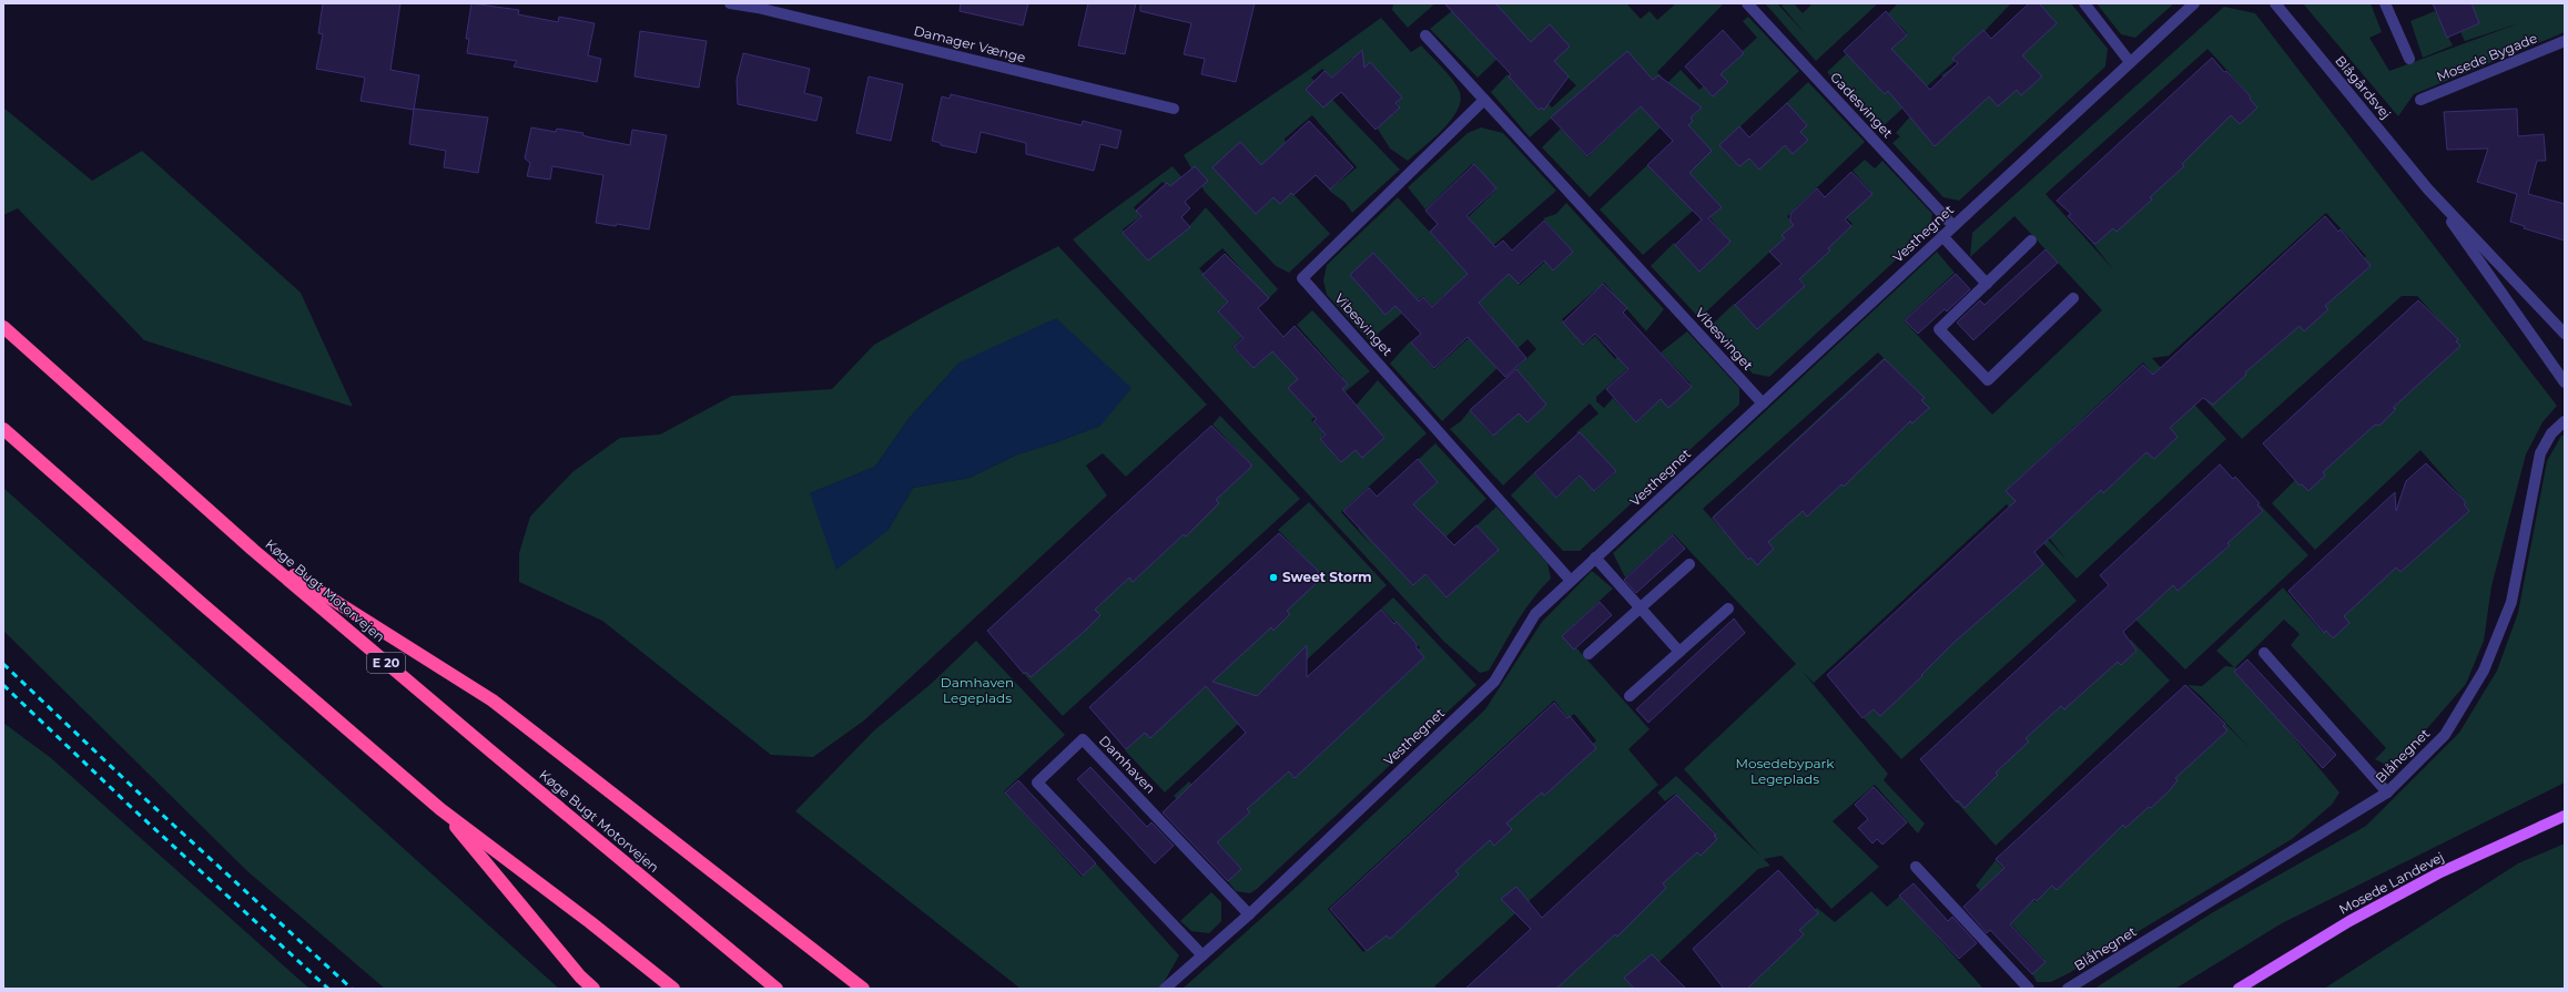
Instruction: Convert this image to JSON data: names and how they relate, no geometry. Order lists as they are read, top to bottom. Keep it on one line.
{"streets":{"highway":["Køge Bugt Motorvejen","E 20"],"main road":["Mosede Landevej"],"street":["Damager Vænge","Mosede Bygade","Blågårdsvej","Gadesvinget","Vesthegnet","Vibesvinget","Blåhegnet","Damhaven"]},"crossings":[["Gadesvinget","Vesthegnet"],["Vesthegnet","Vibesvinget"],["Vesthegnet","Damhaven"]],"parks":["Damhaven Legeplads","Mosedebypark Legeplads"],"places":["Sweet Storm"]}
